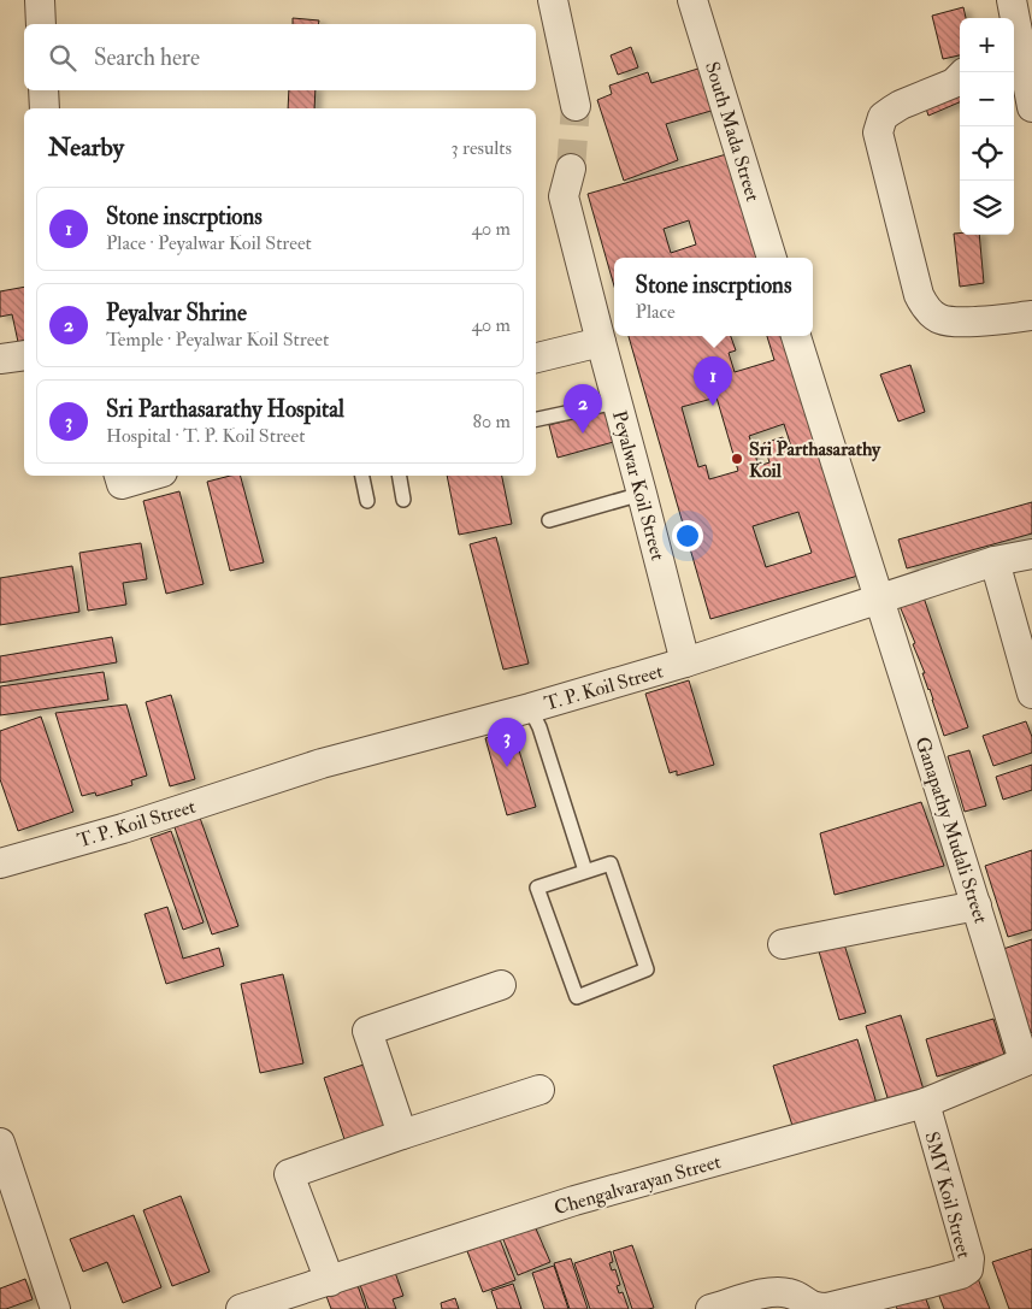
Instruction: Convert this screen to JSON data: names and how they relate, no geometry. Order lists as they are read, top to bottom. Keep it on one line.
{"streets":{"street":["South Mada Street","Peyalwar Koil Street","T. P. Koil Street","Ganapathy Mudali Street","Chengalvarayan Street","SMV Koil Street"]},"crossings":[["Peyalwar Koil Street","T. P. Koil Street"],["T. P. Koil Street","Ganapathy Mudali Street"],["Ganapathy Mudali Street","Chengalvarayan Street"],["Chengalvarayan Street","SMV Koil Street"]],"places":["Sri Parthasarathy Koil"],"page":{"map_buttons":["+","−"],"search":"Search here","heading":["Nearby","3 results"],"list":[{"mark":"1","name":"Stone inscrptions","note":"Place · Peyalwar Koil Street","value":"40 m"},{"mark":"2","name":"Peyalvar Shrine","note":"Temple · Peyalwar Koil Street","value":"40 m"},{"mark":"3","name":"Sri Parthasarathy Hospital","note":"Hospital · T. P. Koil Street","value":"80 m"}],"popup":["Stone inscrptions","Place"],"pins":["1","2","3"]}}
